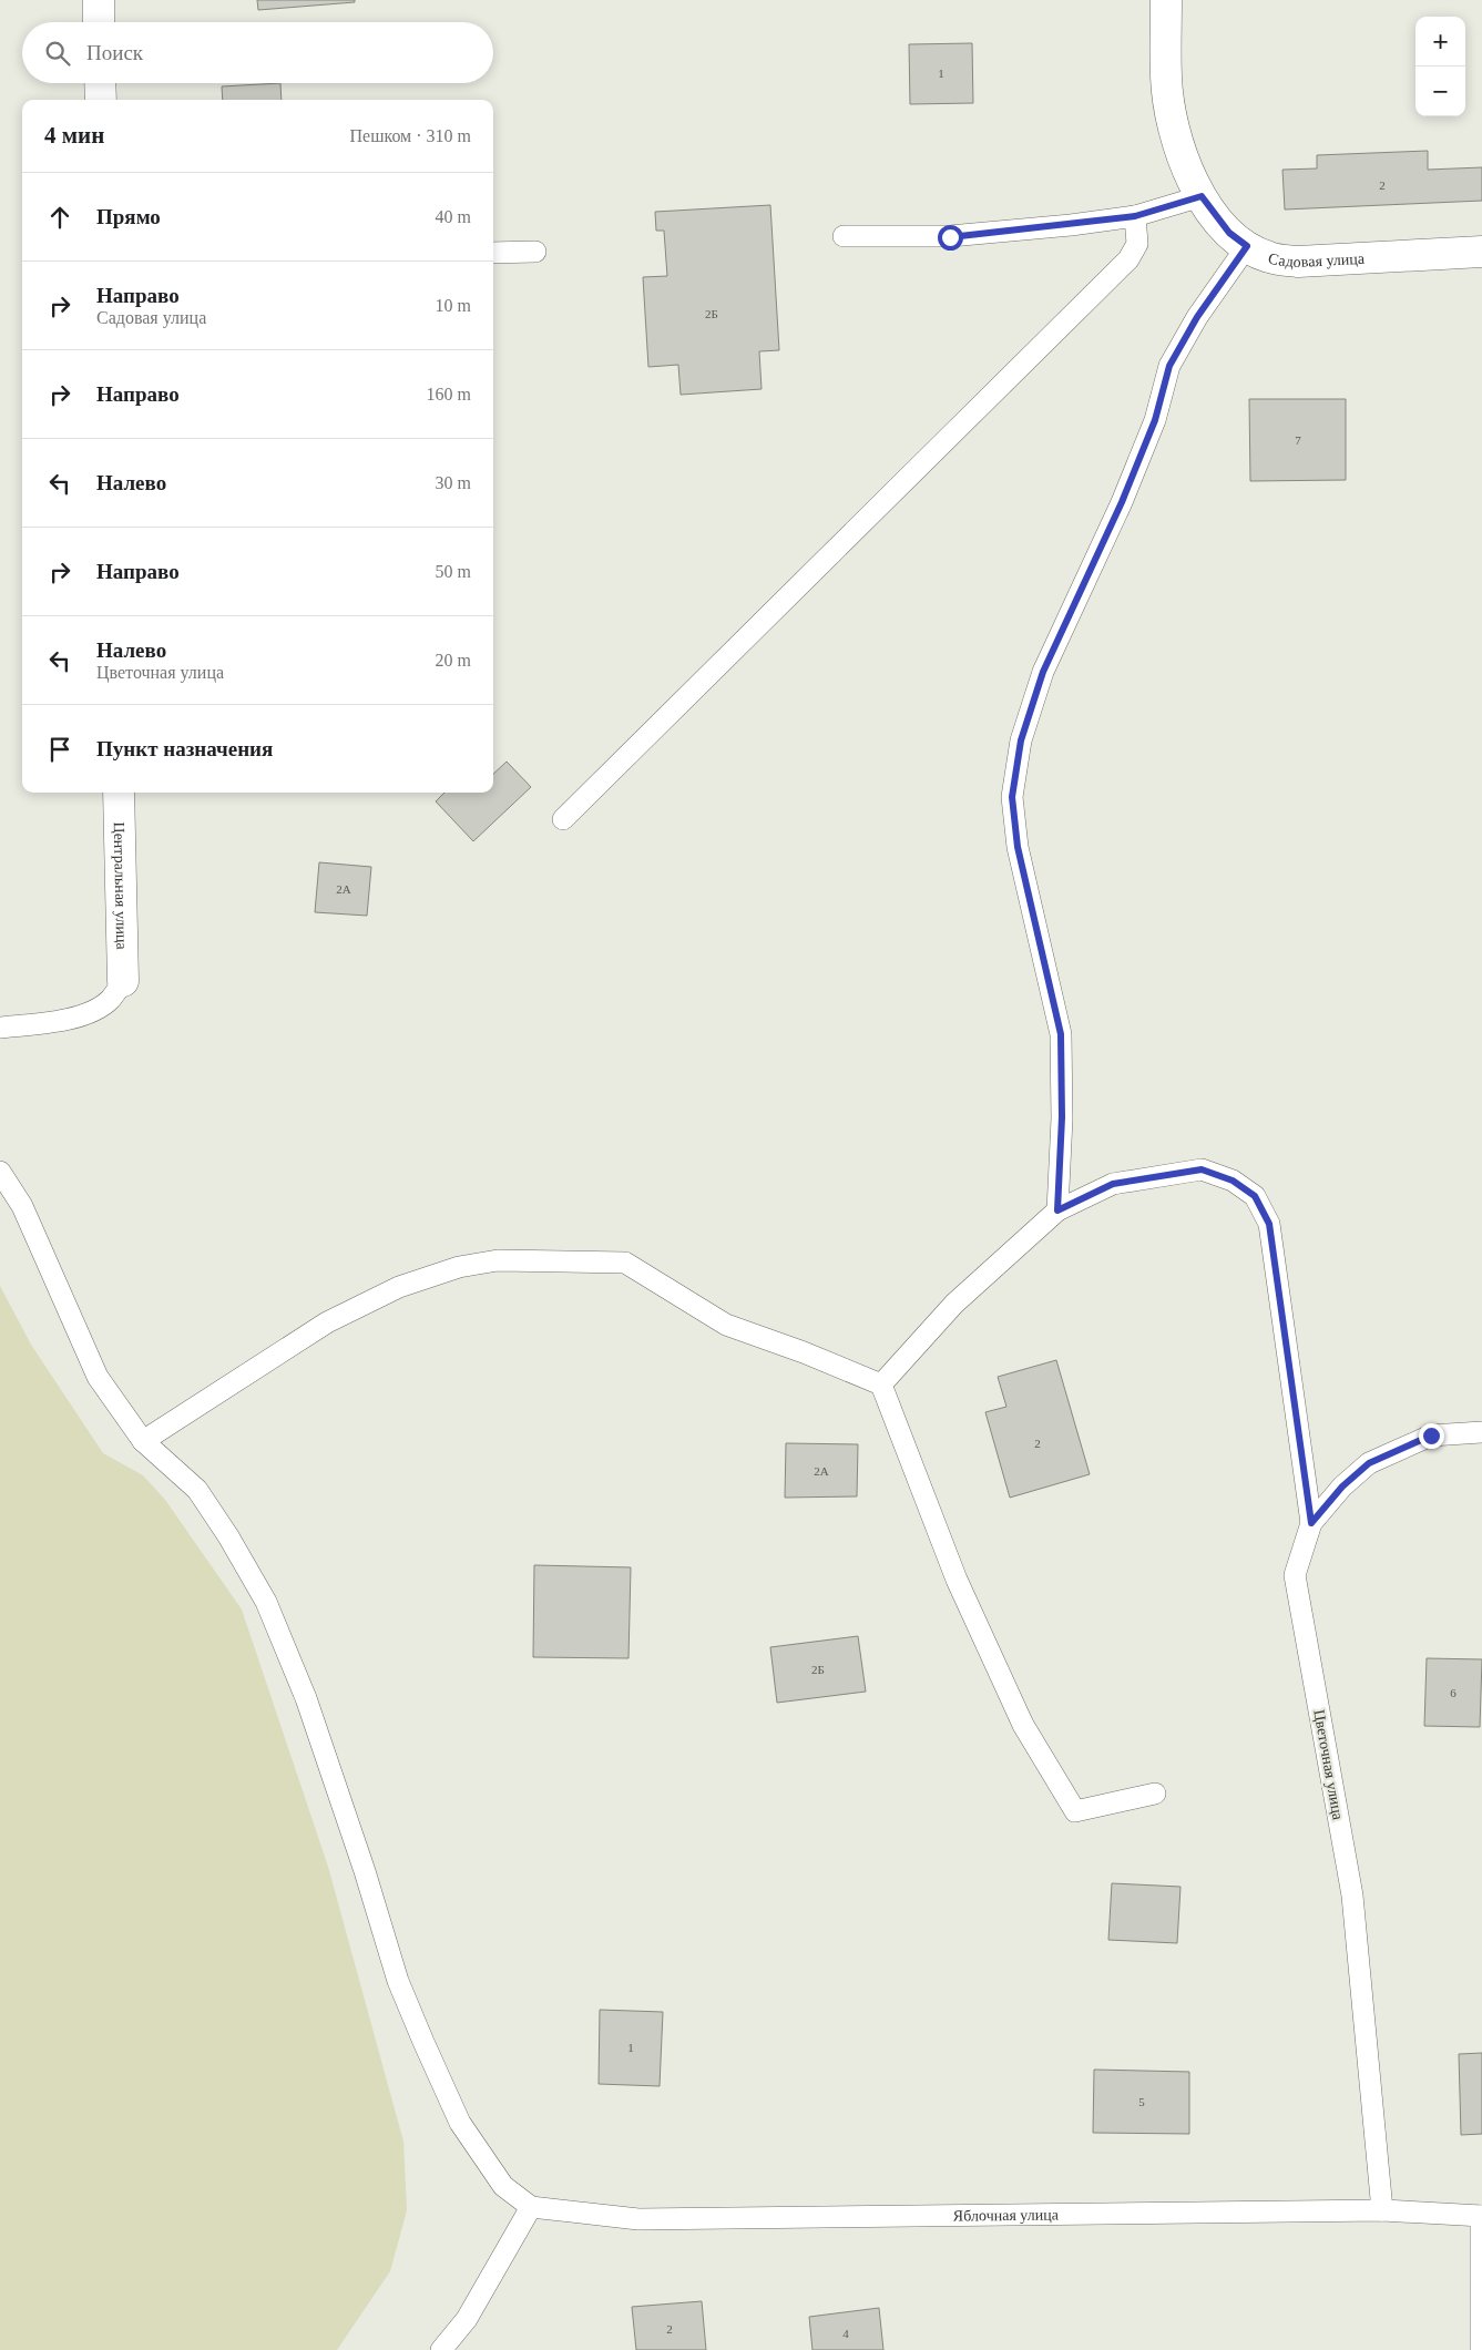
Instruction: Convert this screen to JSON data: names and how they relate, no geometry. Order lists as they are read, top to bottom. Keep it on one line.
{"streets":{"street":["Садовая улица","Центральная улица"],"lane":["Цветочная улица","Яблочная улица"]},"crossings":[["Цветочная улица","Яблочная улица"]],"house_numbers":["1","2","2Б","7","2А","2","2А","2Б","6","1","5","2","4"],"page":{"map_buttons":["+","−"],"search":"Поиск","heading":["4 мин","Пешком · 310 m"],"list":[["Прямо","40 m"],["Направо","Садовая улица","10 m"],["Направо","160 m"],["Налево","30 m"],["Направо","50 m"],["Налево","Цветочная улица","20 m"],"Пункт назначения"]}}
